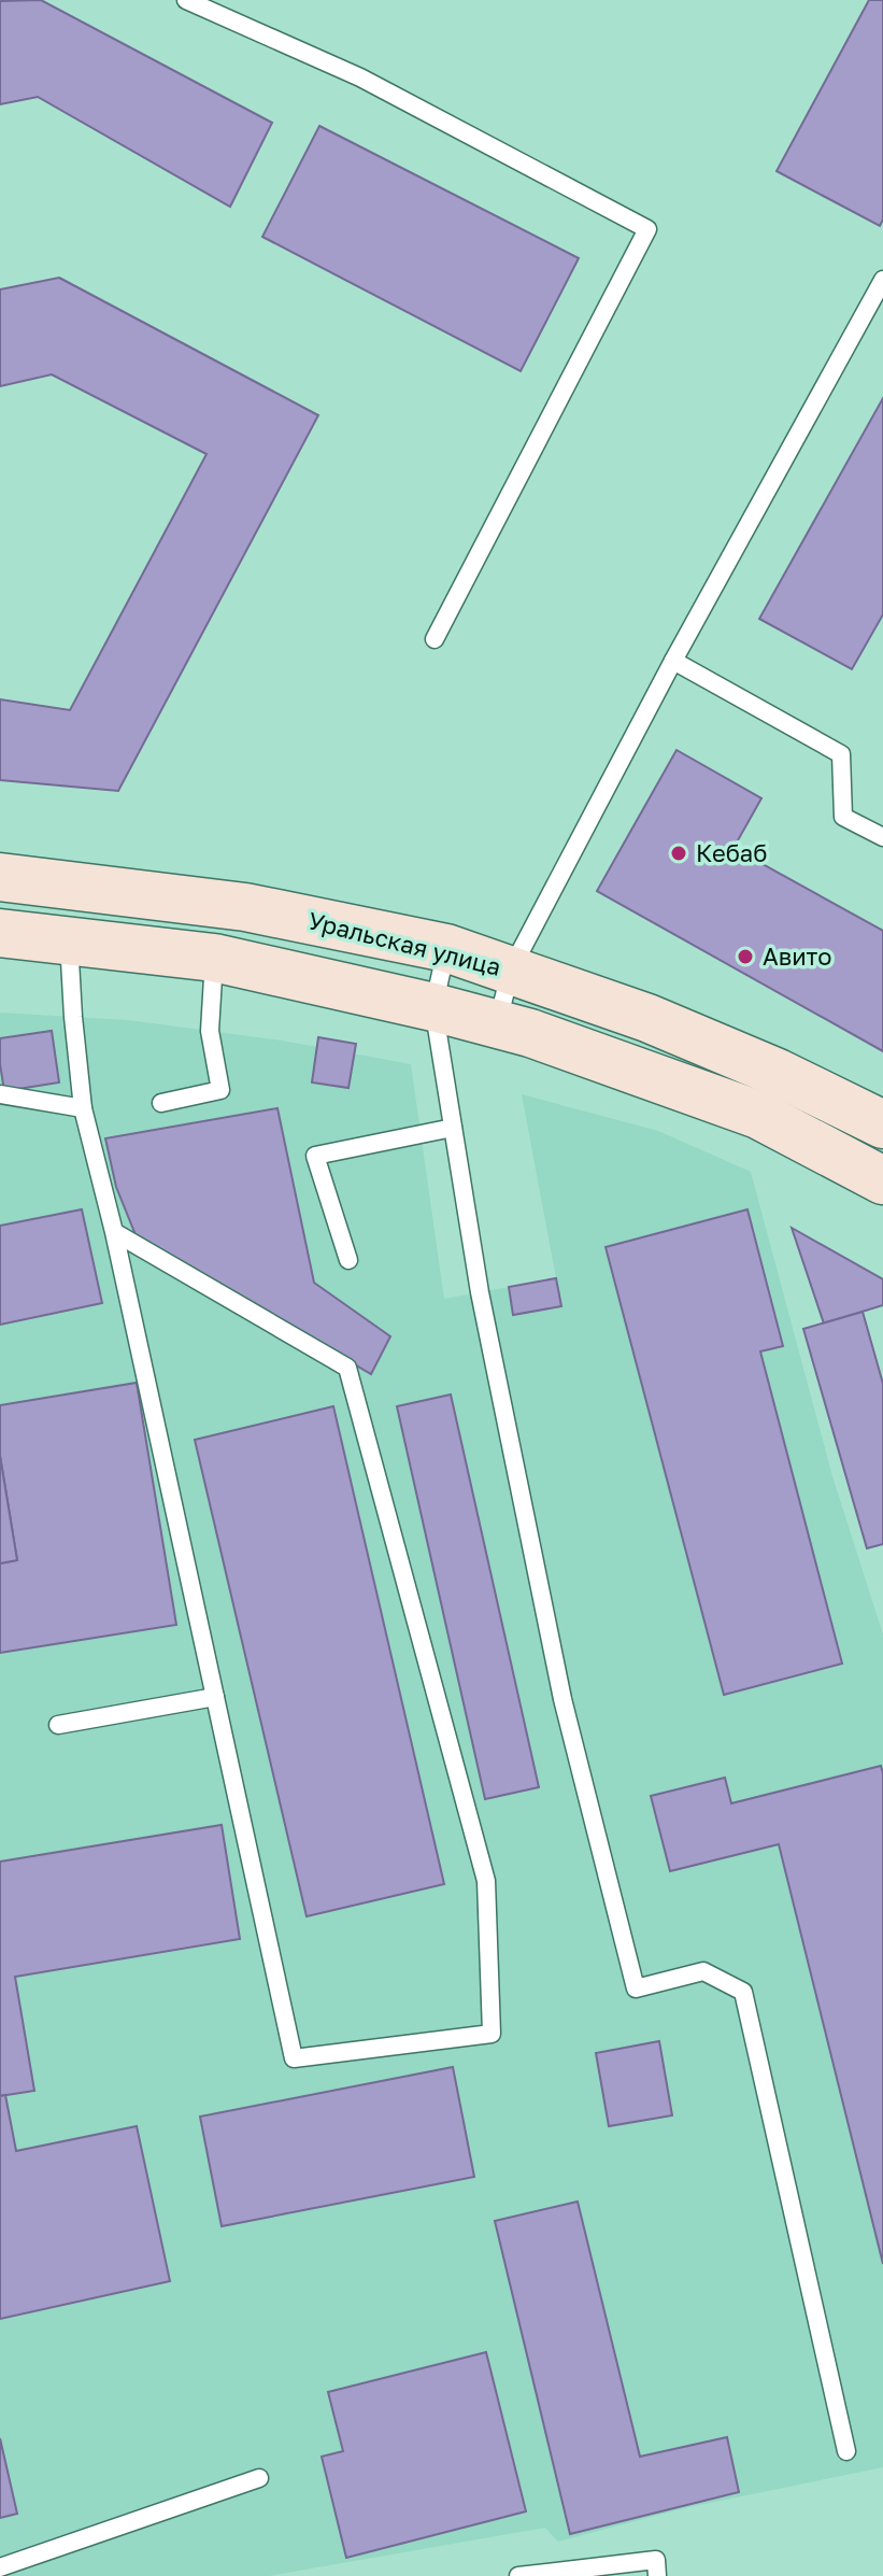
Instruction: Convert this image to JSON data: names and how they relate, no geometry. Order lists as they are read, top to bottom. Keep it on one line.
{"streets":{"main road":["Уральская улица"]},"places":["Кебаб","Авито"]}
